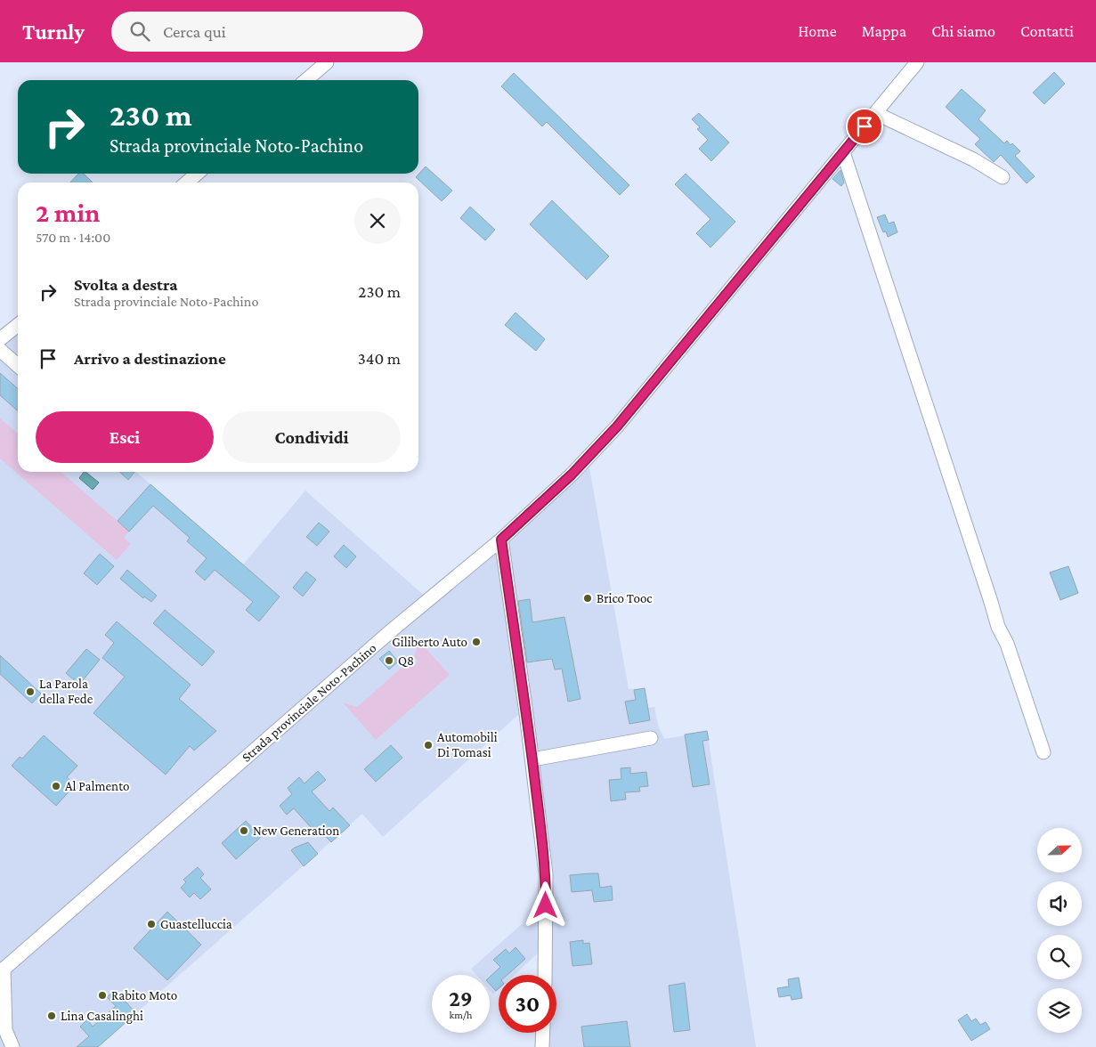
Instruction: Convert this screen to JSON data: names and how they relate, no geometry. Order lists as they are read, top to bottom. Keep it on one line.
{"streets":{"street":["Strada provinciale Noto-Pachino"]},"places":["Brico Tooc","Giliberto Auto","Q8","La Parola della Fede","Automobili Di Tomasi","Al Palmento","New Generation","Guastelluccia","Rabito Moto","Lina Casalinghi"],"north":"right","page":{"header":"Turnly","search":"Cerca qui","nav":["Home","Mappa","Chi siamo","Contatti"],"turn":["230 m","Strada provinciale Noto-Pachino"],"heading":["2 min","570 m · 14:00"],"list":[{"name":"Svolta a destra","note":"Strada provinciale Noto-Pachino","value":"230 m"},{"name":"Arrivo a destinazione","value":"340 m"}],"buttons":["Esci","Condividi"],"speed":"29 km/h","limit":"30"}}
